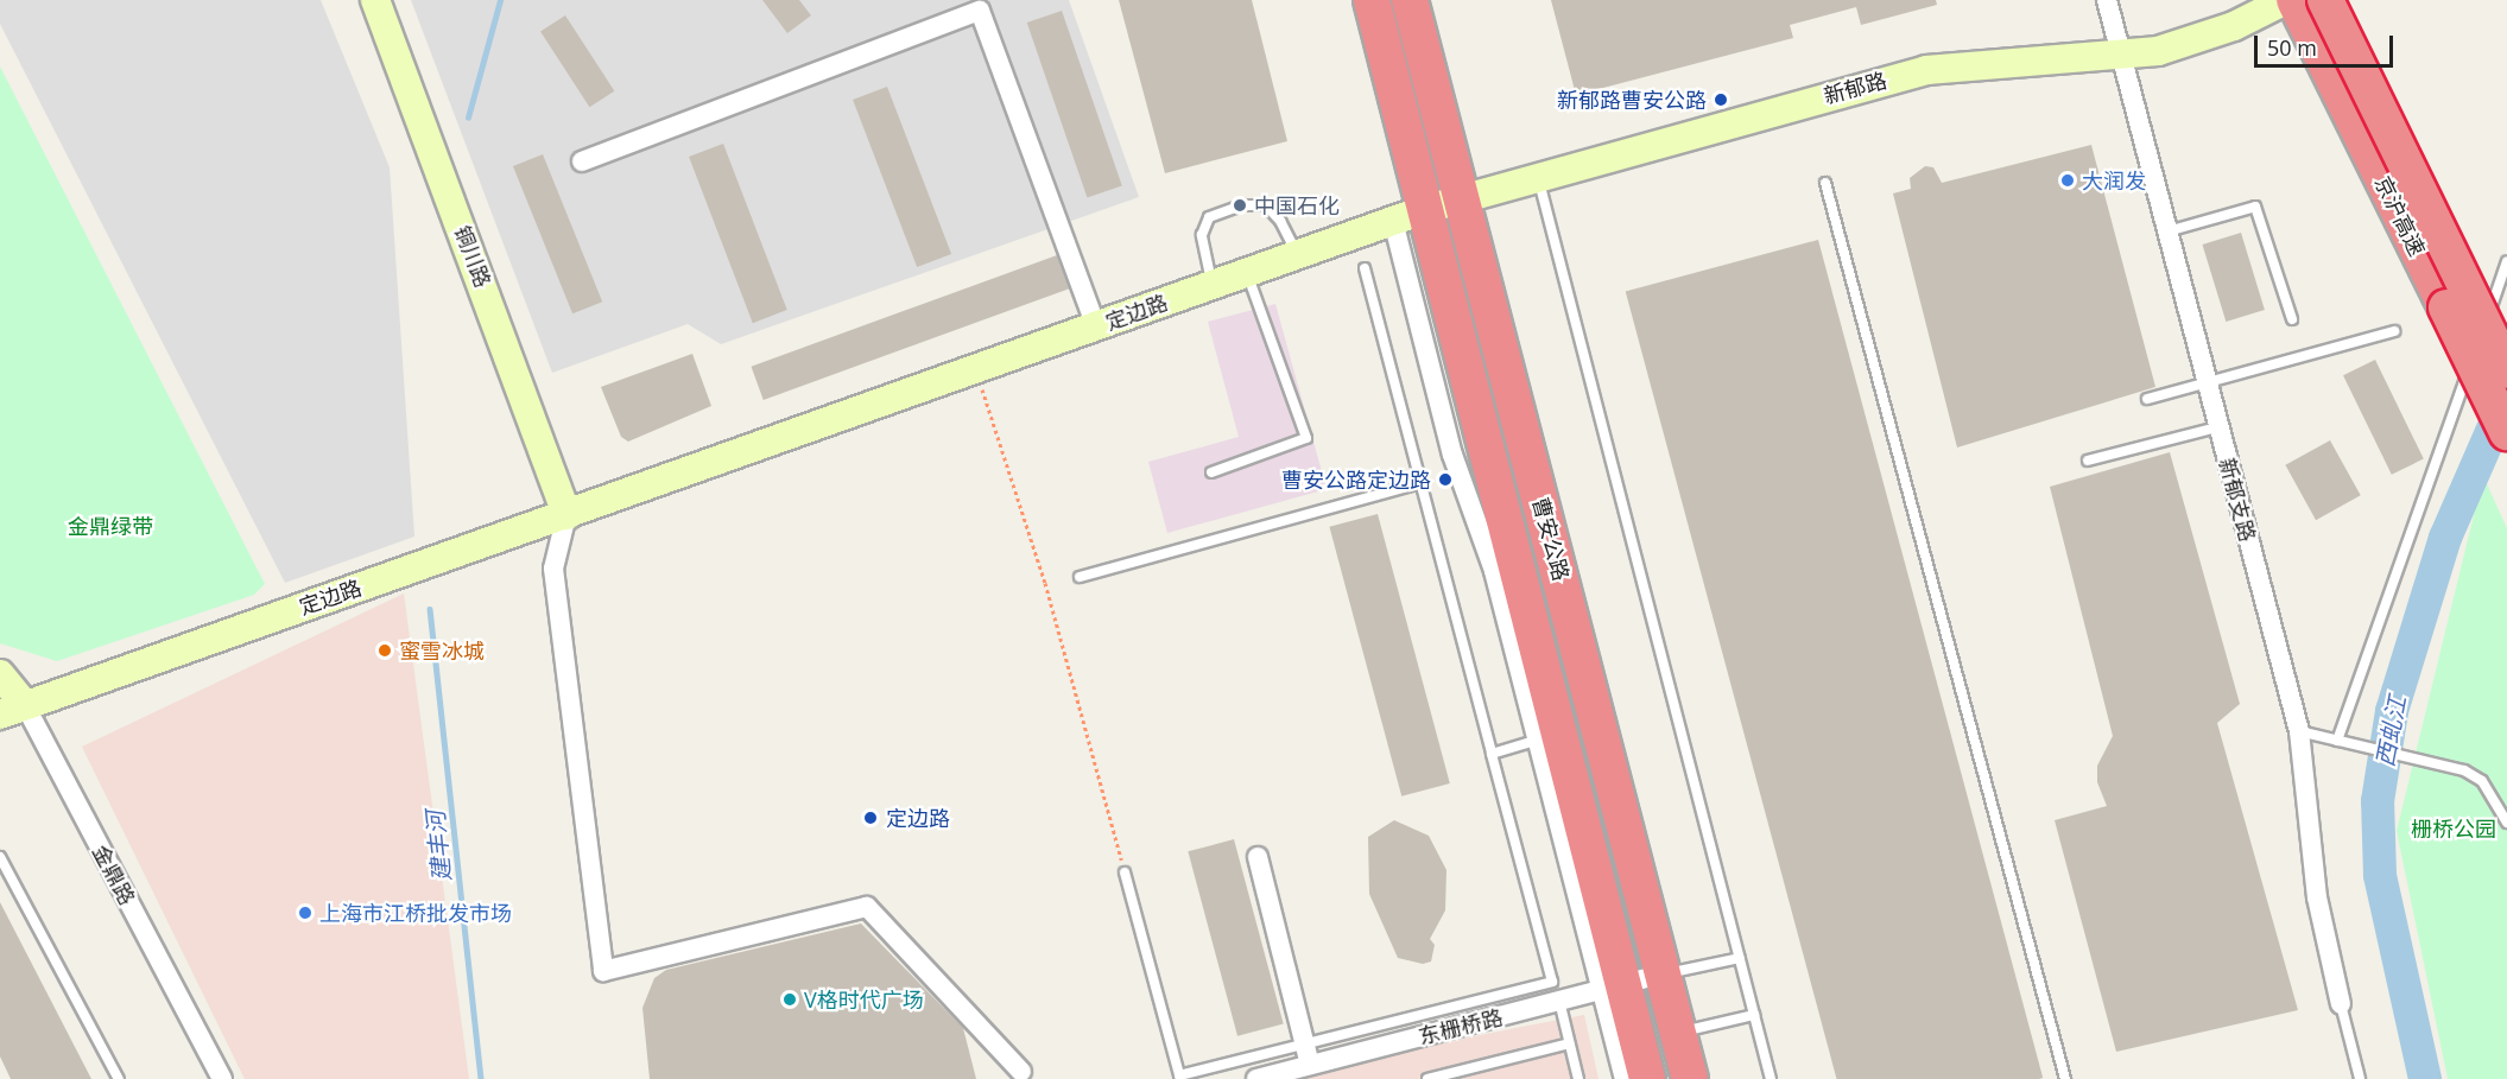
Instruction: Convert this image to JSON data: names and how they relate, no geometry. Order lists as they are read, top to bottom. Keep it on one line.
{"streets":{"highway":["京沪高速","曹安公路"],"street":["新郁路","铜川路","定边路","新郁支路","金鼎路","东栅桥路"]},"crossings":[["新郁路","定边路"],["新郁路","新郁支路"],["新郁路","曹安公路"],["铜川路","定边路"],["定边路","曹安公路"],["定边路","金鼎路"],["曹安公路","东栅桥路"]],"water":["西虬江","建丰河"],"parks":["金鼎绿带","栅桥公园"],"places":["新郁路曹安公路","大润发","中国石化","曹安公路定边路","蜜雪冰城","定边路","上海市江桥批发市场","V格时代广场"],"scale_bar":"50 m"}
